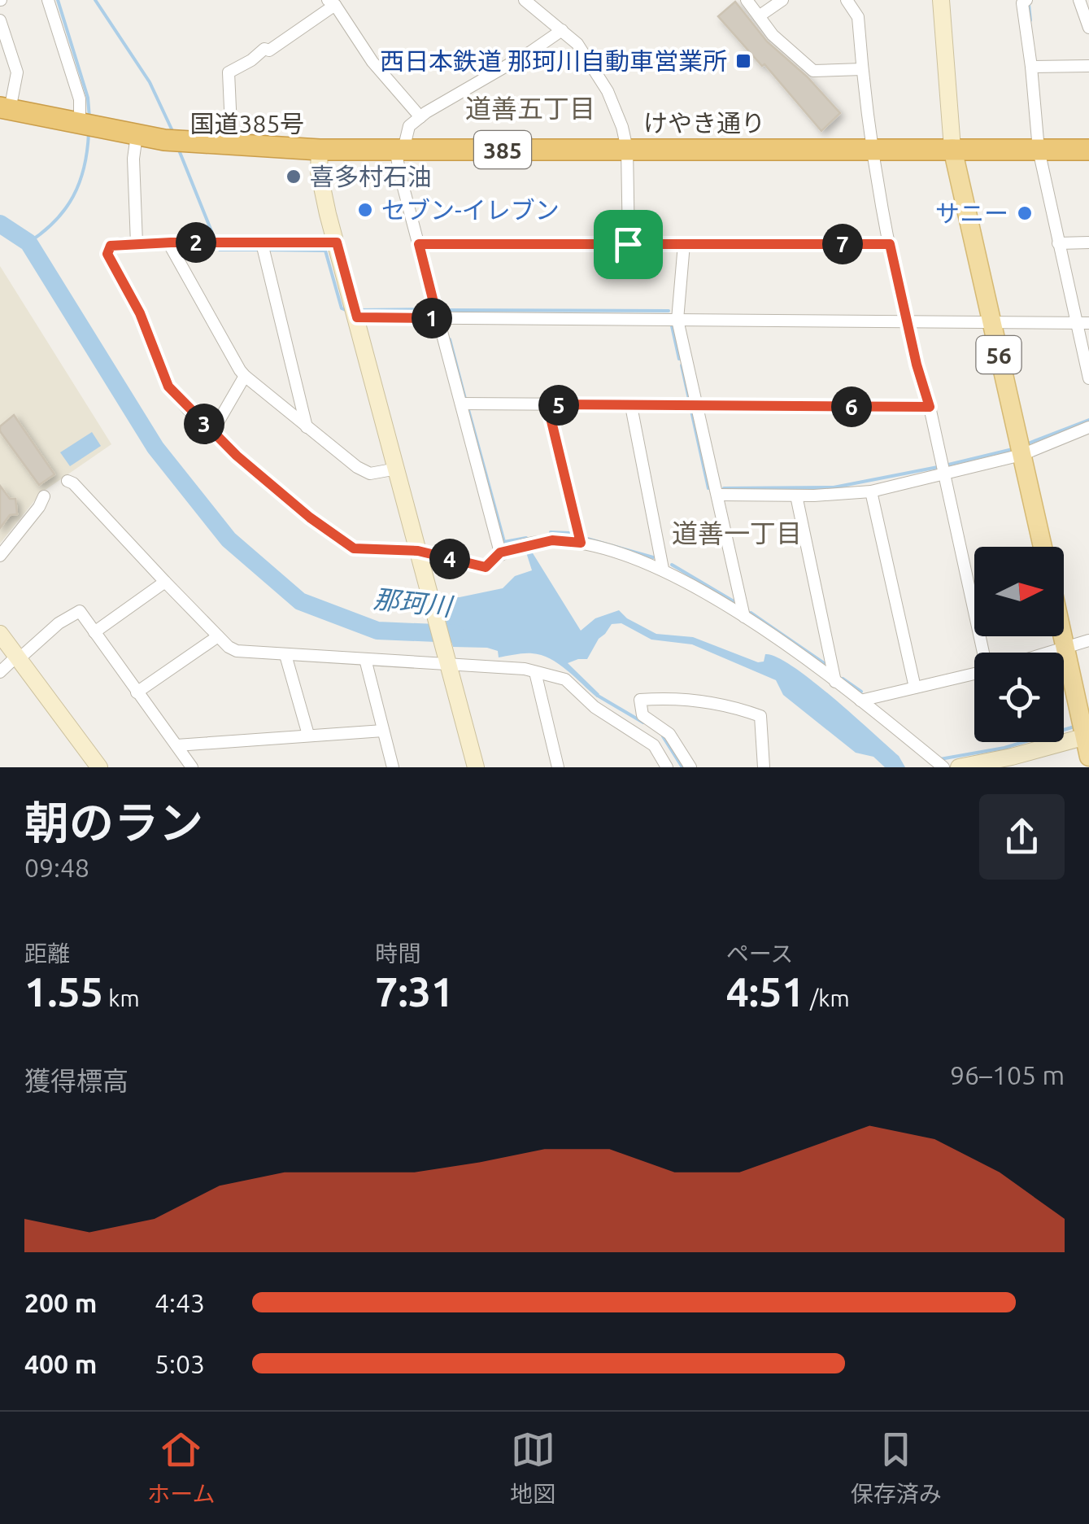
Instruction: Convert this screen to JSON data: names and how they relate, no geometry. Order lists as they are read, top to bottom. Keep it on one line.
{"streets":{"highway":["けやき通り","国道385号","385"],"main road":["56"]},"crossings":[["けやき通り","国道385号"],["けやき通り","56"]],"districts":["道善五丁目","道善一丁目"],"water":["那珂川"],"places":{"transit":["西日本鉄道 那珂川自動車営業所"],"other":["喜多村石油","セブン-イレブン","サニー"]},"north":"right","page":{"pins":["2","7","1","5","6","3","4"],"heading":["朝のラン","09:48"],"stats":[["距離","1.55 km"],["時間","7:31"],["ペース","4:51 /km"]],"chart":["獲得標高","96–105 m"],"list":[{"name":"200 m","note":"4:43"},{"name":"400 m","note":"5:03"}],"tabs":["ホーム","地図","保存済み"]}}
